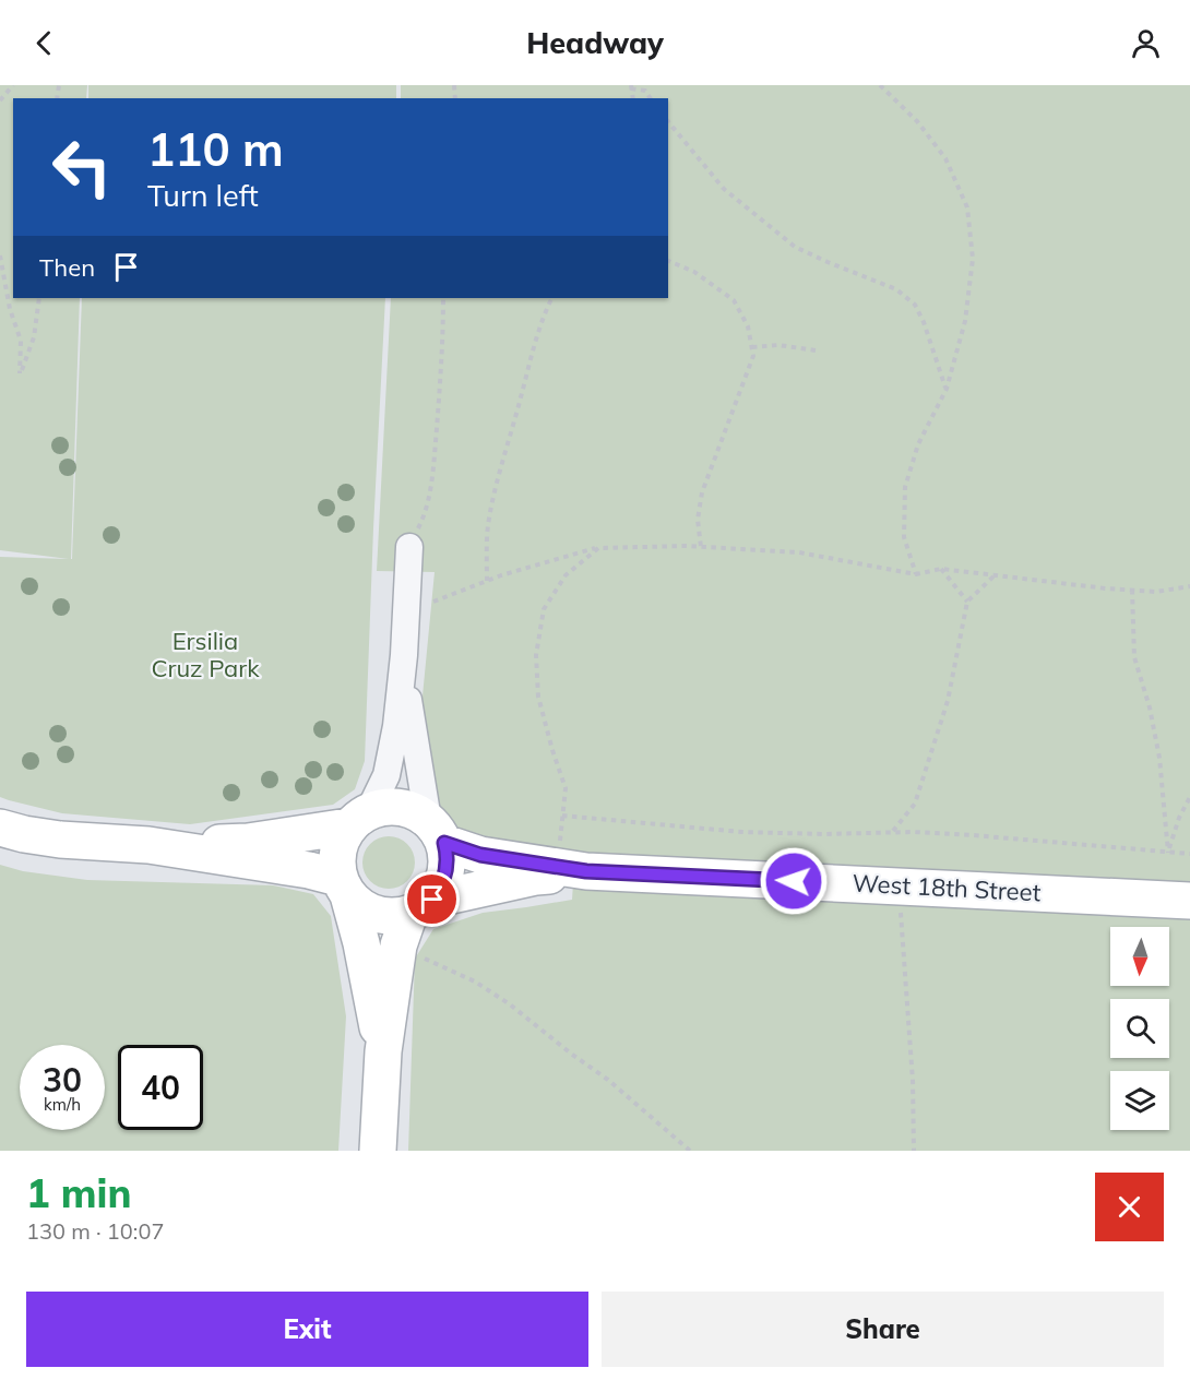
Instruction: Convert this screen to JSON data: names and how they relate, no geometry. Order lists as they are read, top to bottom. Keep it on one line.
{"streets":{"street":["West 18th Street"]},"parks":["Ersilia Cruz Park"],"north":"bottom","page":{"header":"Headway","turn":["110 m","Turn left"],"then":"Then","speed":"30 km/h","limit":"40","heading":["1 min","130 m · 10:07"],"buttons":["Exit","Share"]}}
